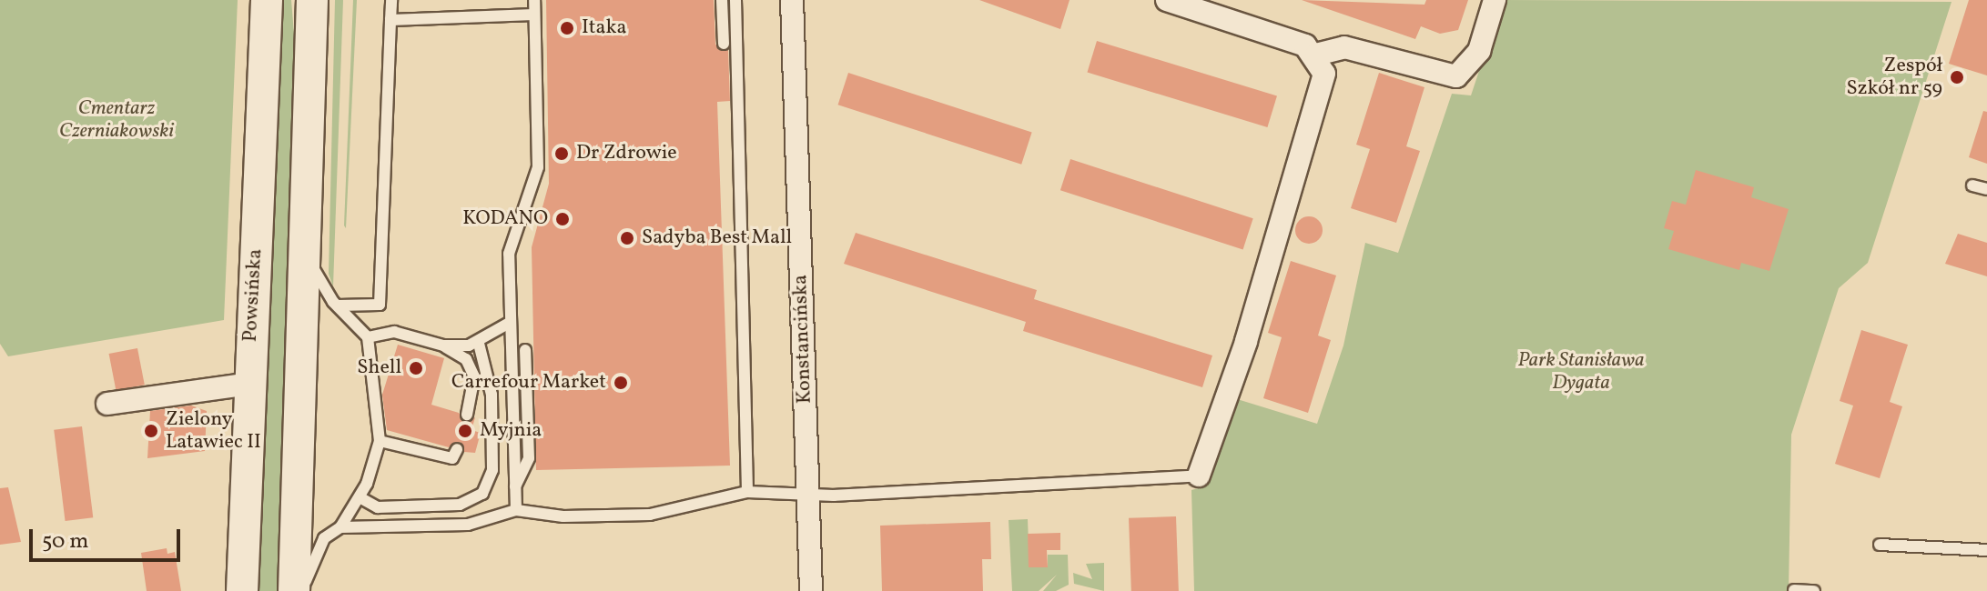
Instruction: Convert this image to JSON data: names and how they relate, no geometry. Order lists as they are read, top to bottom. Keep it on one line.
{"streets":{"main road":["Powsińska"],"street":["Konstancińska"]},"parks":["Cmentarz Czerniakowski","Park Stanisława Dygata"],"places":["Itaka","Zespół Szkół nr 59","Dr Zdrowie","KODANO","Sadyba Best Mall","Shell","Carrefour Market","Zielony Latawiec II","Myjnia"],"scale_bar":"50 m"}
